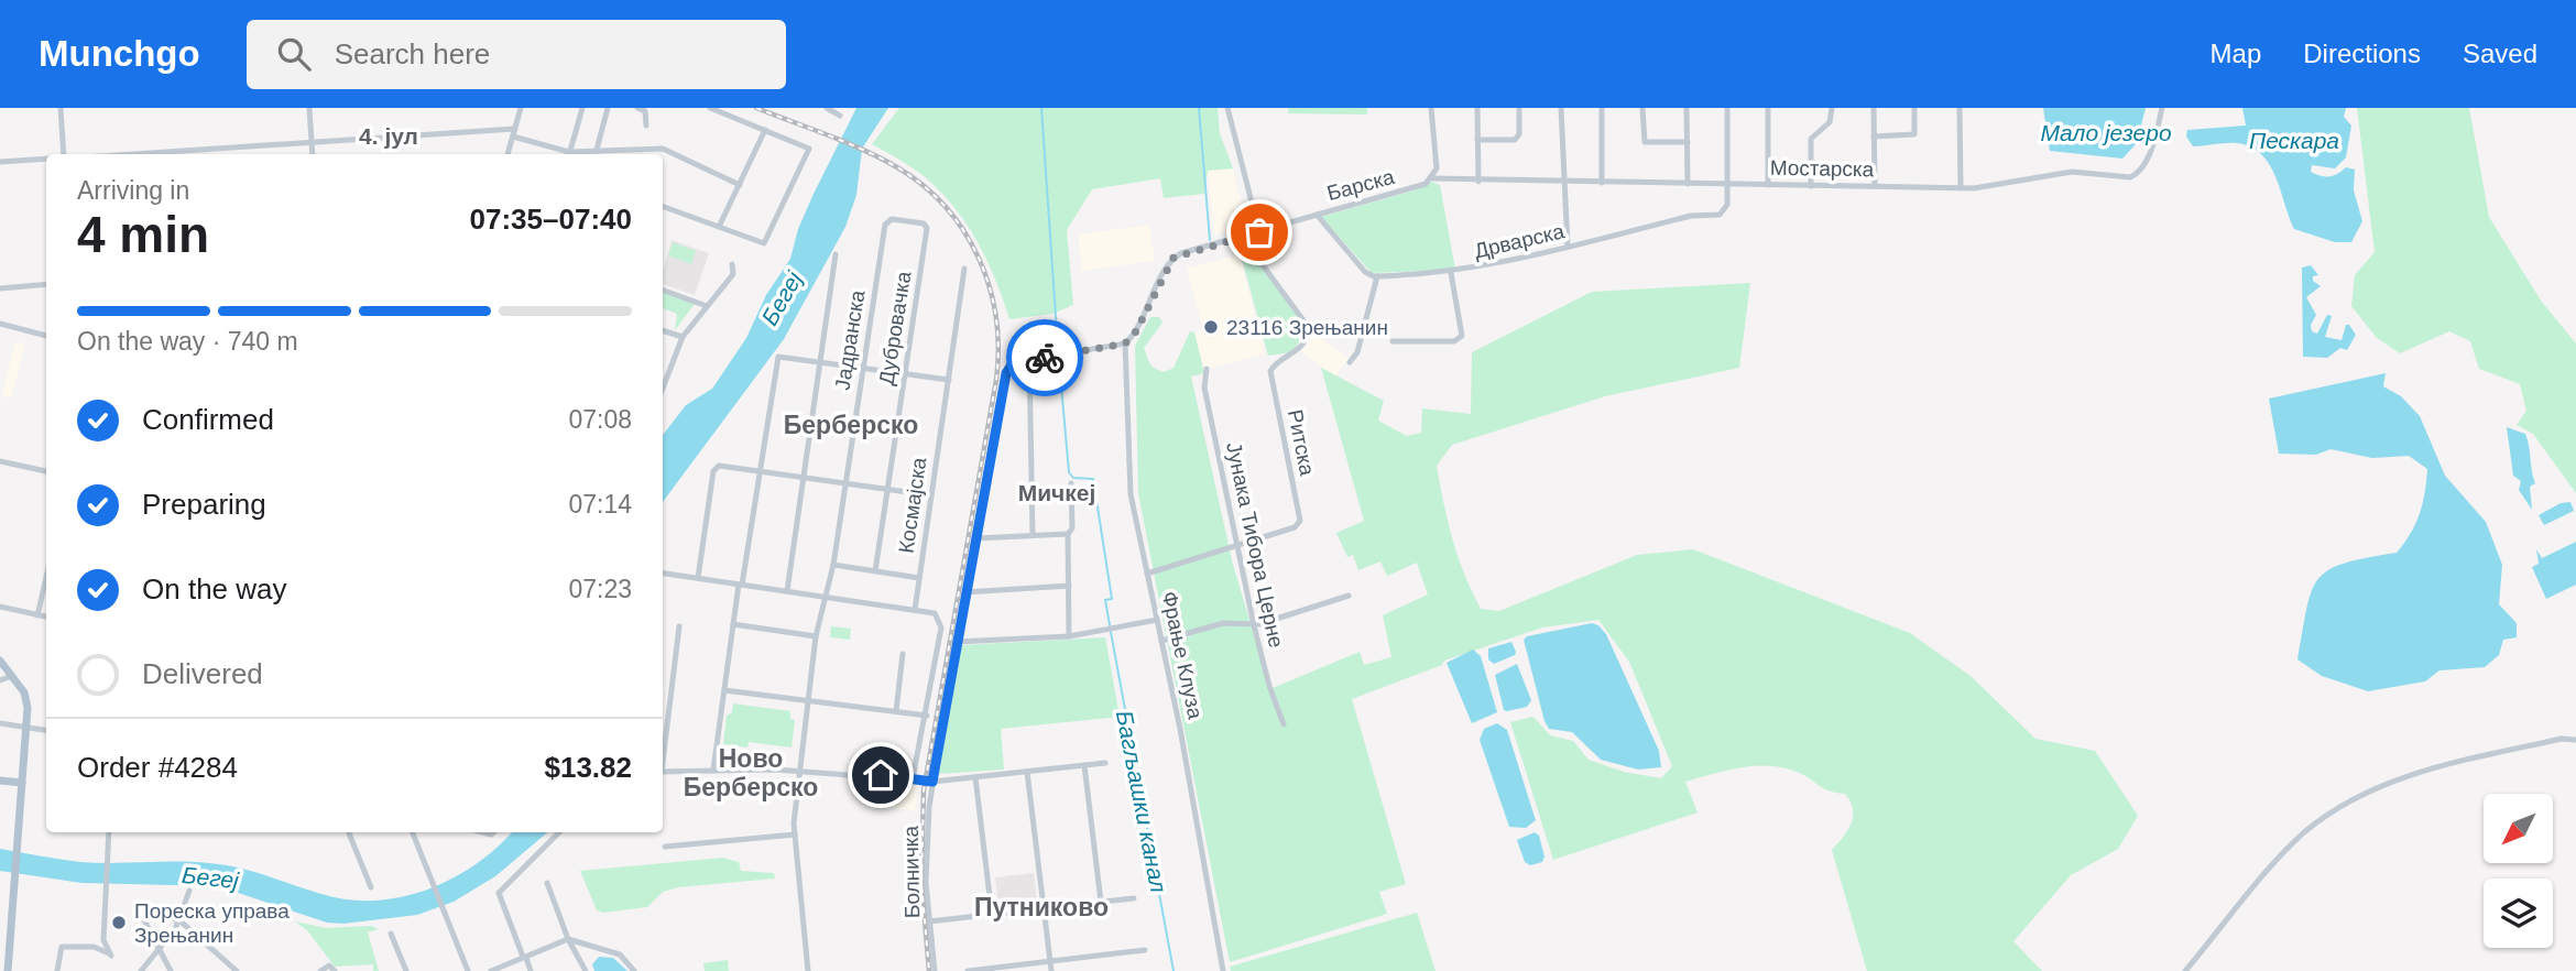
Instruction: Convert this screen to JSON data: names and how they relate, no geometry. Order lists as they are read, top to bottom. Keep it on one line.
{"streets":{"street":["Мостарска","Барска","Дрварска","Дубровачка","Јадранска","Ритска","Космајска","Јунака Тибора Церне","Фрање Клуза","Болничка"]},"crossings":[["Мостарска","Барска"],["Мостарска","Дрварска"],["Барска","Фрање Клуза"],["Дубровачка","Јадранска"],["Ритска","Јунака Тибора Церне"],["Ритска","Фрање Клуза"]],"districts":["4. јул","Берберско","Мичкеј","Ново Берберско","Путниково"],"water":["Мало језеро","Пескара","Бегеј","Багљашки канал"],"places":["23116 Зрењанин","Пореска управа Зрењанин"],"north":"bottom left","page":{"header":"Munchgo","search":"Search here","nav":["Map","Directions","Saved"],"heading":["4 min","Arriving in","07:35–07:40"],"panel":["Order #4284","$13.82"],"bar":"On the way · 740 m","list":[["Confirmed","07:08"],["Preparing","07:14"],["On the way","07:23"],"Delivered"]}}
